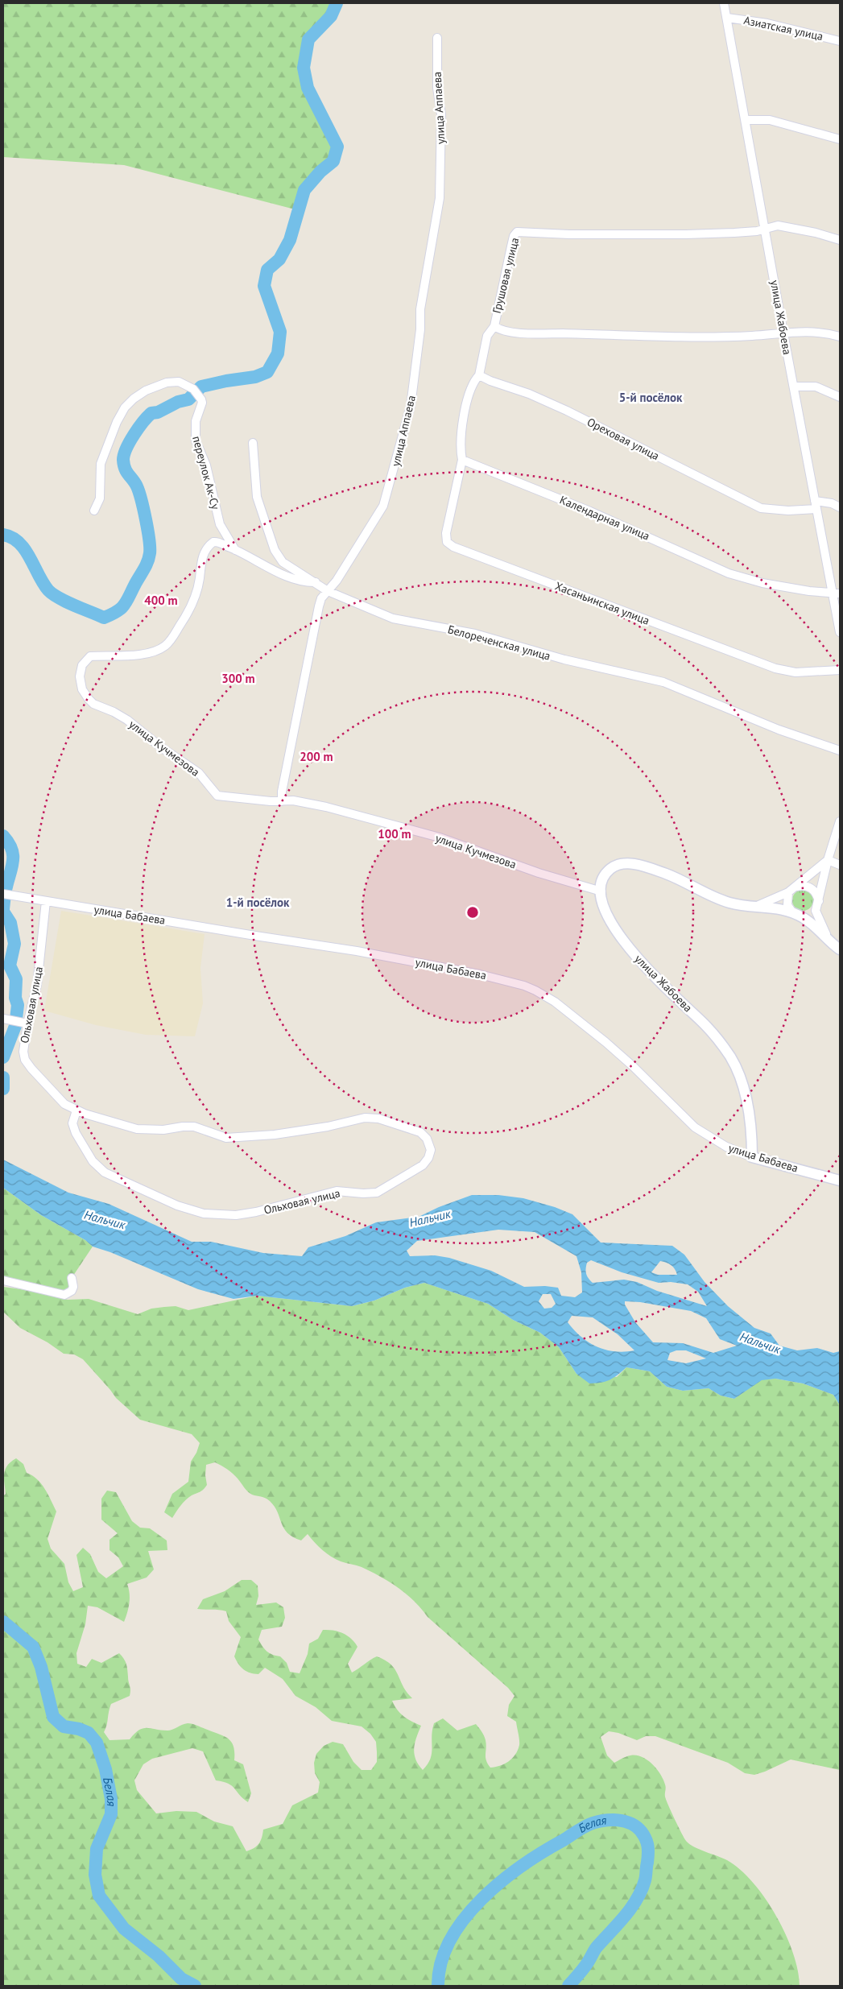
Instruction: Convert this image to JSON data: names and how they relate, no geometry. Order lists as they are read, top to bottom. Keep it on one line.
{"streets":{"street":["Азиатская улица","улица Аппаева","Грушовая улица","улица Жабоева","Ореховая улица","переулок Ак-Су","Календарная улица","Хасаньинская улица","Белореченская улица","улица Кучмезова","улица Бабаева","Ольховая улица"]},"crossings":[["Азиатская улица","улица Жабоева"],["улица Аппаева","Белореченская улица"],["улица Аппаева","улица Кучмезова"],["Грушовая улица","улица Жабоева"],["улица Жабоева","Ореховая улица"],["улица Жабоева","Календарная улица"],["улица Жабоева","улица Кучмезова"],["улица Жабоева","улица Бабаева"],["переулок Ак-Су","улица Кучмезова"],["Календарная улица","Хасаньинская улица"],["Белореченская улица","улица Кучмезова"],["улица Бабаева","Ольховая улица"]],"districts":["5-й посёлок","1-й посёлок"],"water":["Нальчик","Белая"],"rings":["400 m","300 m","200 m","100 m"]}
